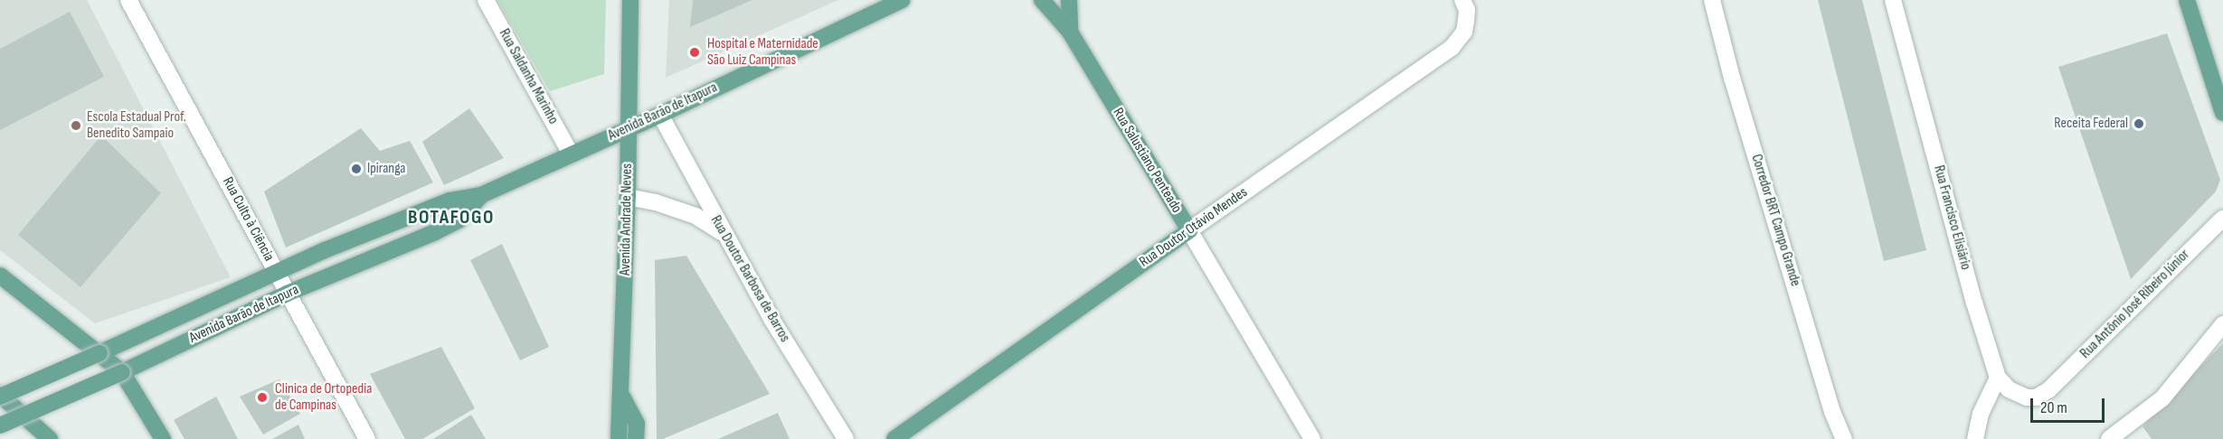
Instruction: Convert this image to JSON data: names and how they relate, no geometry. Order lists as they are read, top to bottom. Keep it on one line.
{"streets":{"main road":["Avenida Barão de Itapura","Rua Salustiano Penteado","Avenida Andrade Neves","Rua Doutor Otávio Mendes"],"street":["Rua Saldanha Marinho","Rua Francisco Elisiário","Rua Culto à Ciência","Corredor BRT Campo Grande","Rua Doutor Barbosa de Barros","Rua Antônio José Ribeiro Júnior"]},"crossings":[["Rua Saldanha Marinho","Avenida Barão de Itapura"],["Avenida Barão de Itapura","Rua Culto à Ciência"],["Avenida Barão de Itapura","Avenida Andrade Neves"],["Avenida Barão de Itapura","Rua Doutor Barbosa de Barros"],["Rua Salustiano Penteado","Rua Doutor Otávio Mendes"],["Rua Francisco Elisiário","Rua Antônio José Ribeiro Júnior"]],"districts":["BOTAFOGO"],"places":["Hospital e Maternidade São Luiz Campinas","Receita Federal","Escola Estadual Prof. Benedito Sampaio","Ipiranga","Clinica de Ortopedia de Campinas"],"scale_bar":"20 m"}
